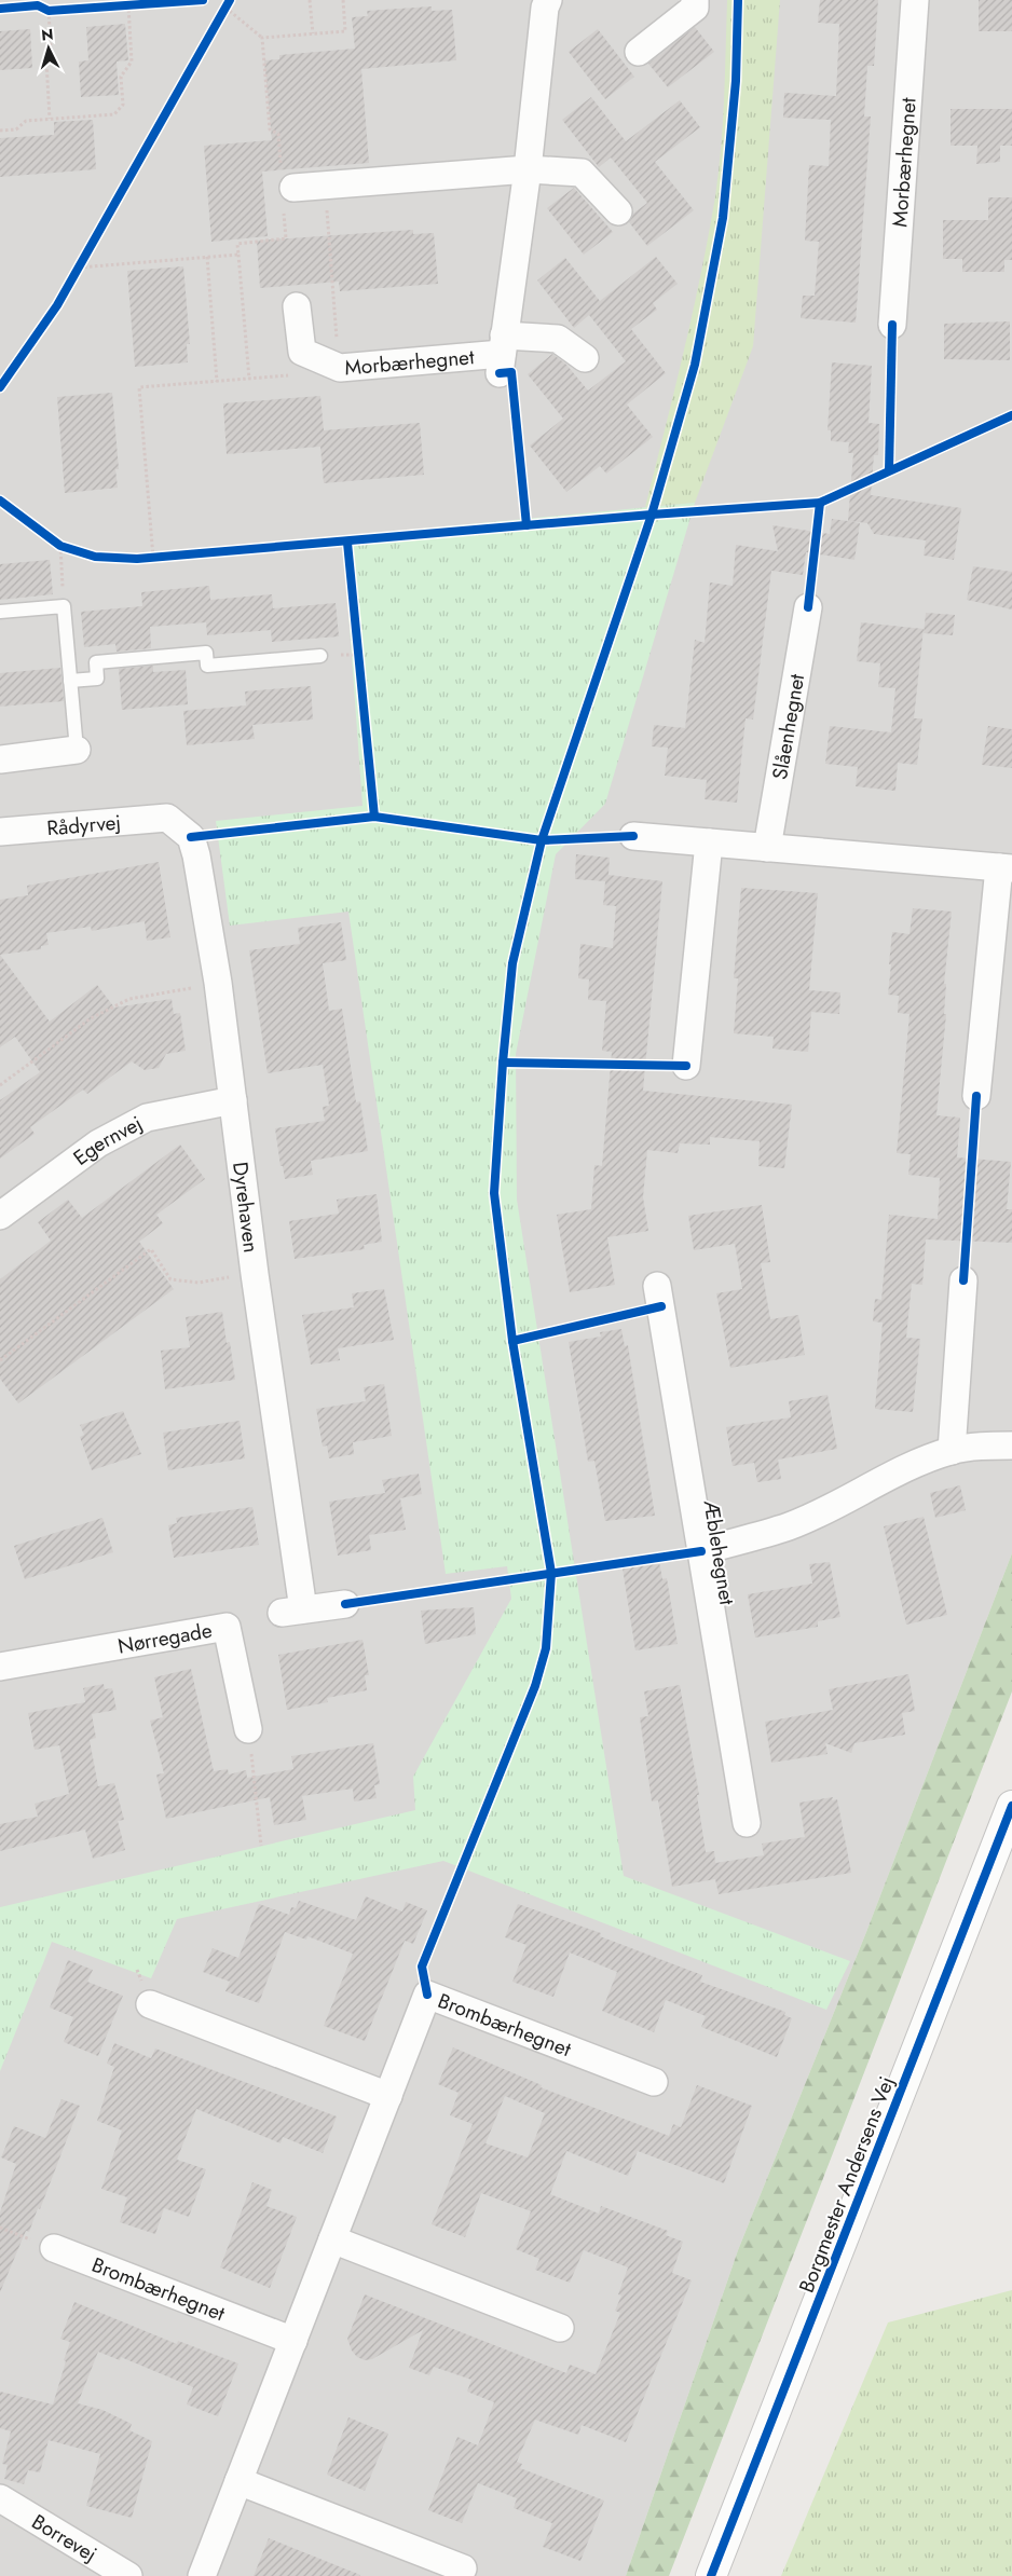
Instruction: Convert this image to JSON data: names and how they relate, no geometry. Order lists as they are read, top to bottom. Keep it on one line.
{"streets":{"street":["Morbærhegnet","Slåenhegnet","Rådyrvej","Egernvej","Dyrehaven","Æblehegnet","Nørregade","Brombærhegnet","Borgmester Andersens Vej","Borrevej"]},"crossings":[["Rådyrvej","Dyrehaven"],["Egernvej","Dyrehaven"]],"north":"top"}
